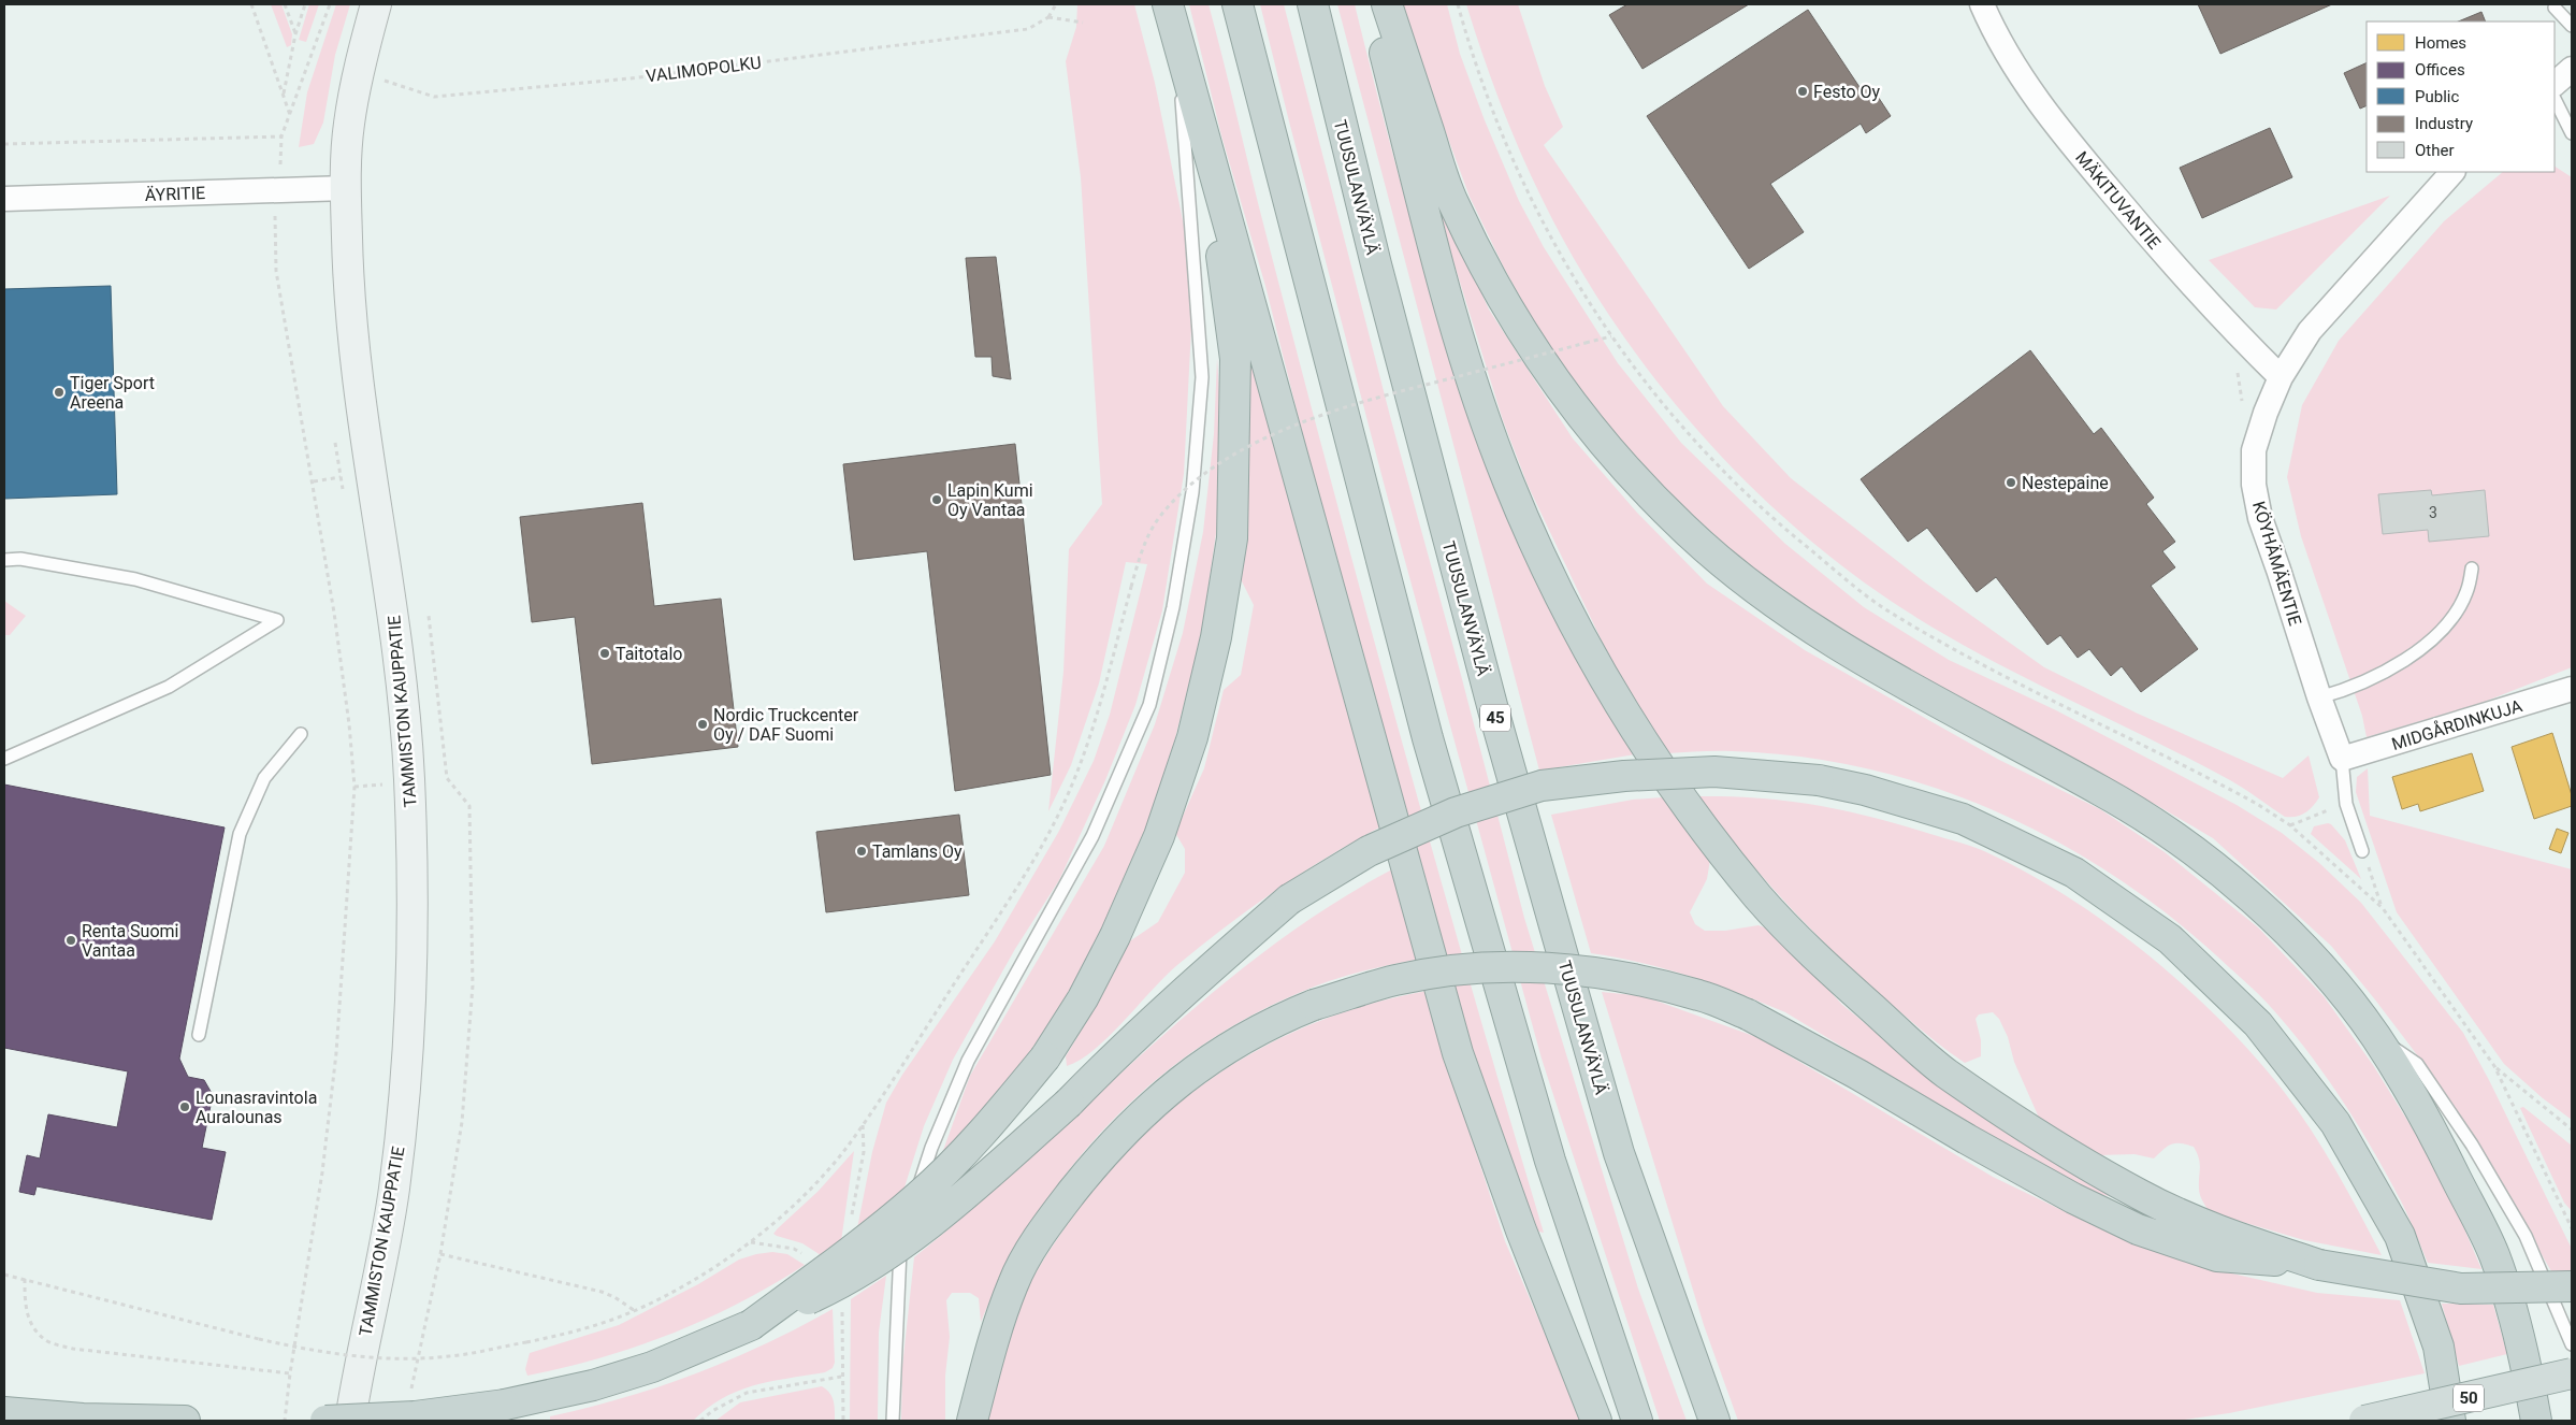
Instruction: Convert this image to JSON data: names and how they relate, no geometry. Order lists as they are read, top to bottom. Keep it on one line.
{"streets":{"highway":["TUUSULANVÄYLÄ","45","50"],"main road":["TAMMISTON KAUPPATIE"],"street":["ÄYRITIE","MÄKITUVANTIE","KÖYHÄMÄENTIE","MIDGÅRDINKUJA"],"path":["VALIMOPOLKU"]},"crossings":[["VALIMOPOLKU","TAMMISTON KAUPPATIE"],["ÄYRITIE","TAMMISTON KAUPPATIE"],["MÄKITUVANTIE","KÖYHÄMÄENTIE"],["KÖYHÄMÄENTIE","MIDGÅRDINKUJA"]],"places":["Festo Oy","Tiger Sport Areena","Nestepaine","Lapin Kumi Oy Vantaa","Taitotalo","Nordic Truckcenter Oy / DAF Suomi","Tamlans Oy","Renta Suomi Vantaa","Lounasravintola Auralounas"],"house_numbers":["3"],"legend":["Homes","Offices","Public","Industry","Other"]}
